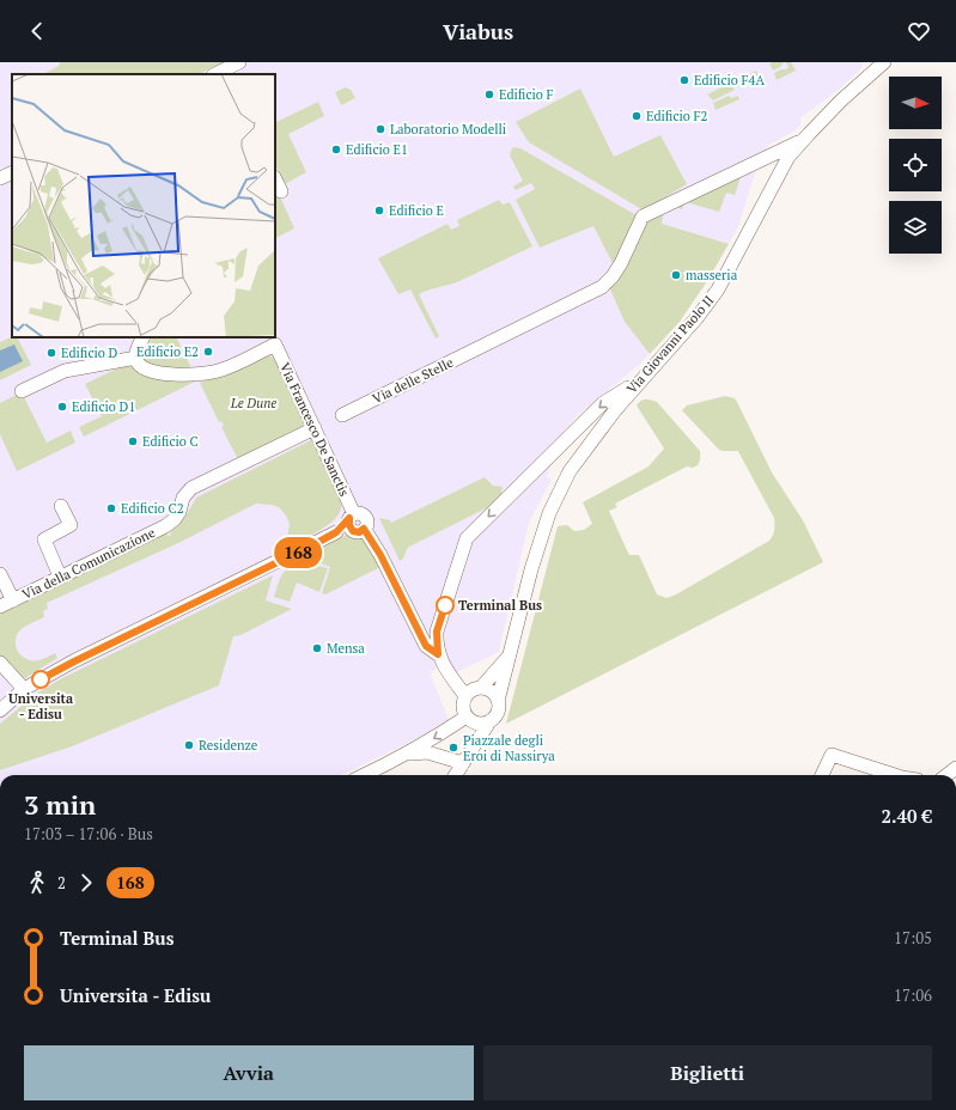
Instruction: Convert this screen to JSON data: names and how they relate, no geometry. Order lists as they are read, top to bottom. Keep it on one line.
{"streets":{"street":["Via Giovanni Paolo II","Via delle Stelle","Via Francesco De Sanctis","Via della Comunicazione"]},"crossings":[["Via Giovanni Paolo II","Via delle Stelle"],["Via Giovanni Paolo II","Via Francesco De Sanctis"],["Via Francesco De Sanctis","Via della Comunicazione"]],"parks":["Le Dune"],"places":["Edificio F4A","Edificio F","Edificio F2","Laboratorio Modelli","Edificio E1","Edificio E","masseria","Edificio E2","Edificio D","Edificio D1","Edificio C","Edificio C2","Terminal Bus","Mensa","Universita - Edisu","Residenze","Piazzale degli Eroi di Nassirya"],"lines":["bus line 168"],"north":"right","page":{"header":"Viabus","on_map":"168","heading":["3 min","17:03 – 17:06 · Bus","2.40 €"],"legs":["2","168"],"list":[{"name":"Terminal Bus","value":"17:05"},{"name":"Universita - Edisu","value":"17:06"}],"buttons":["Avvia","Biglietti"]}}
